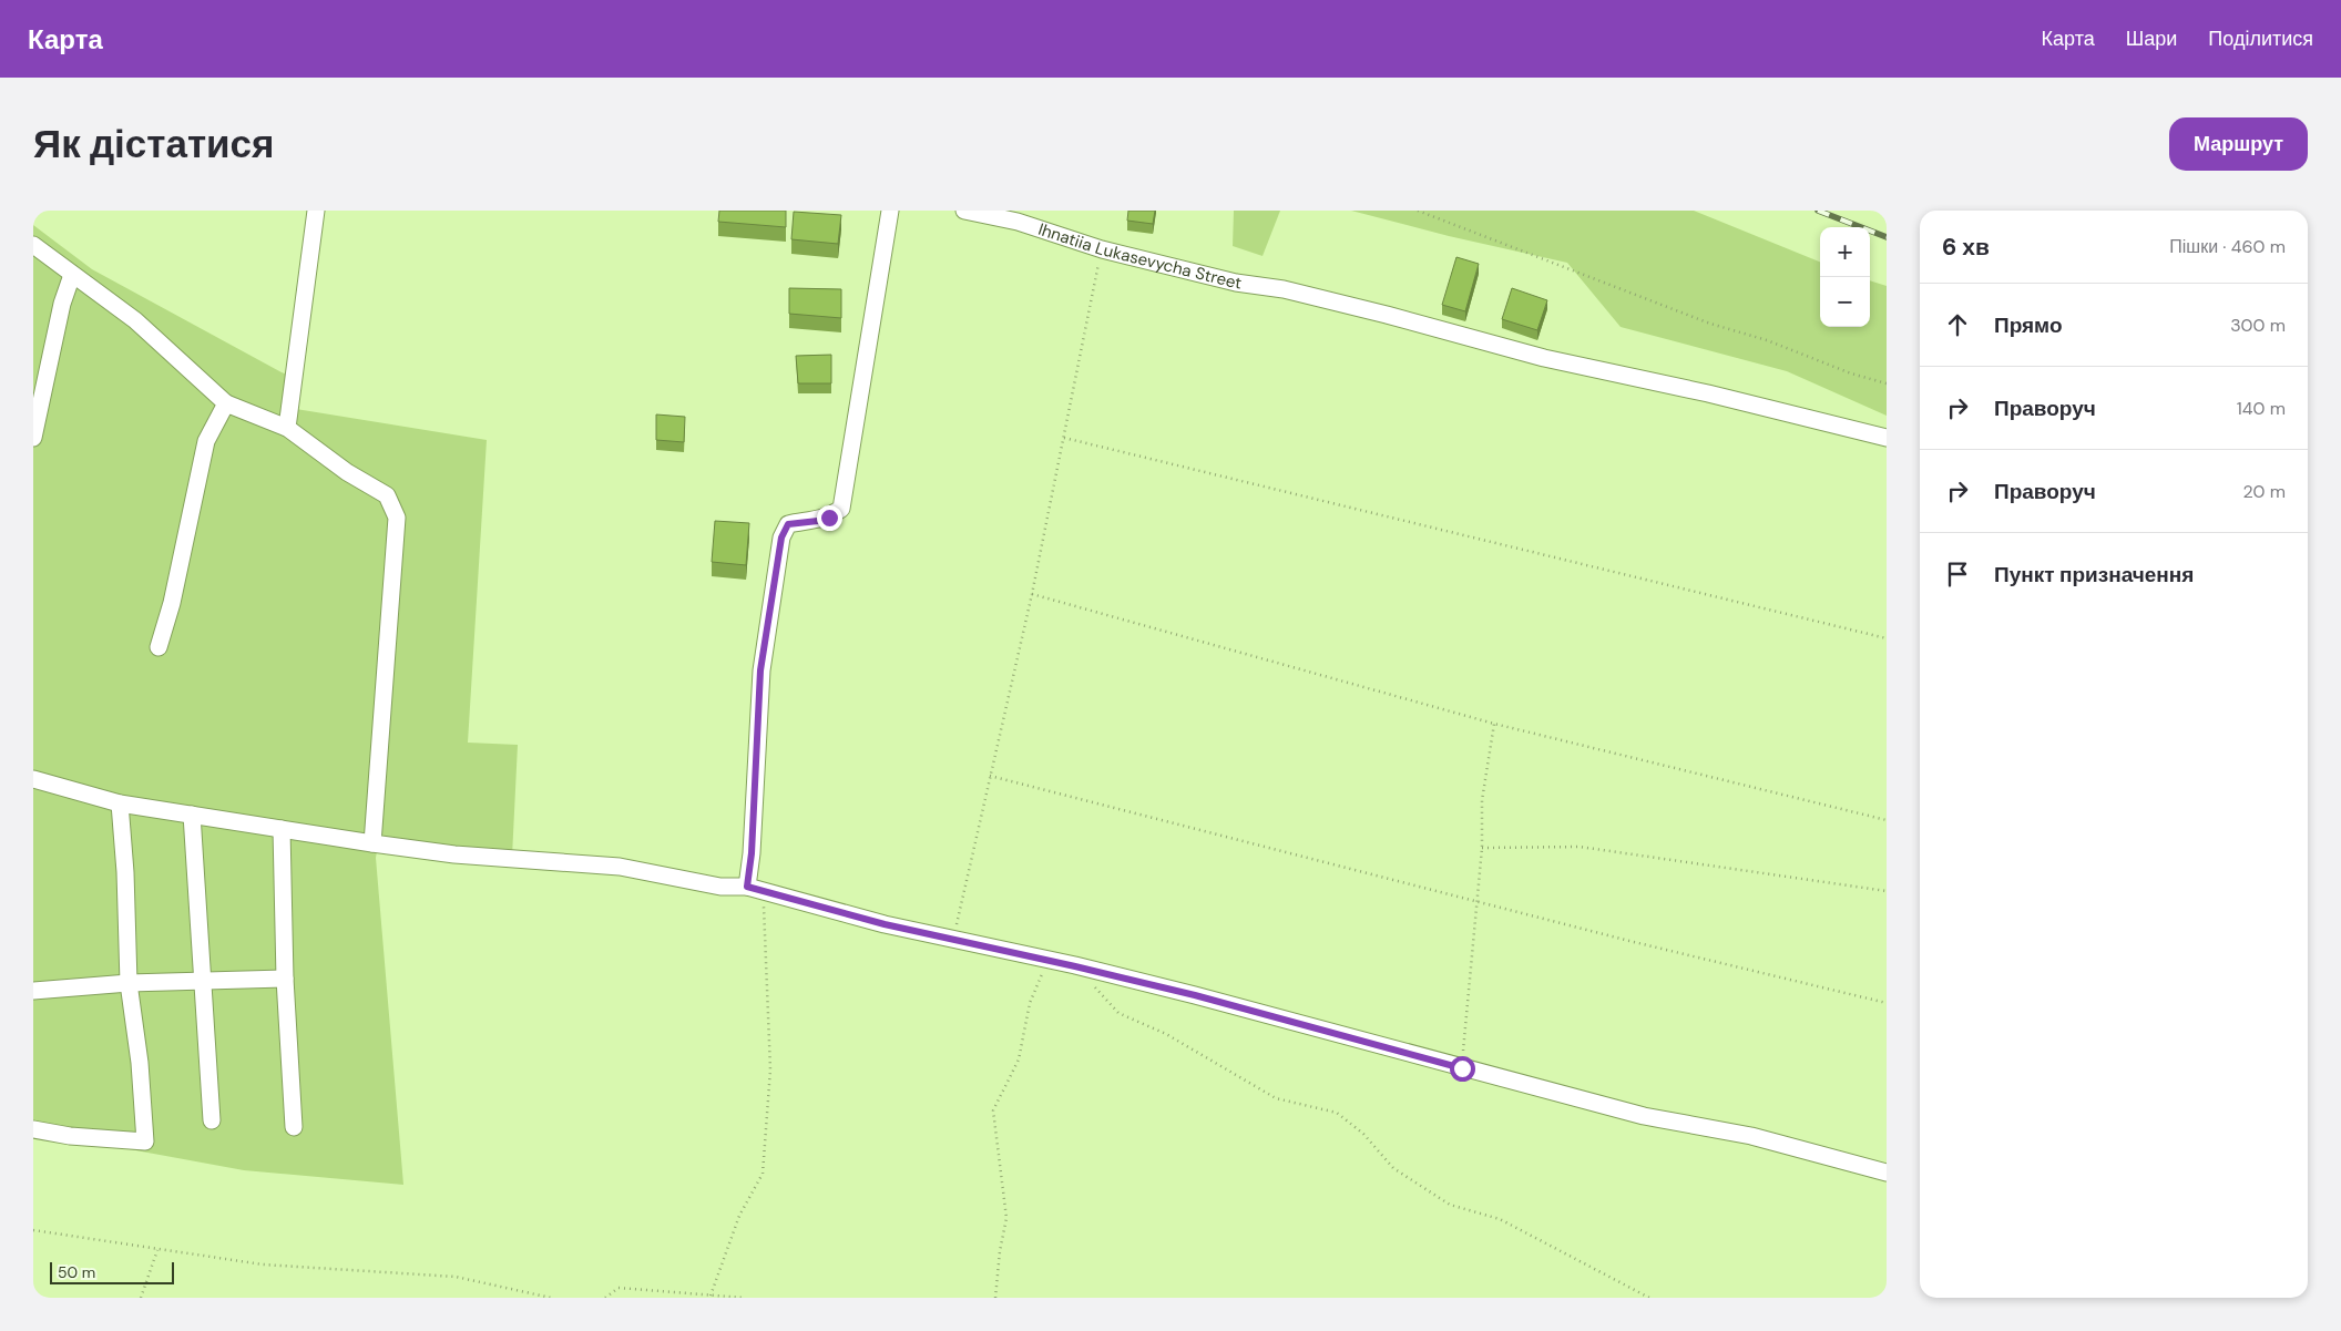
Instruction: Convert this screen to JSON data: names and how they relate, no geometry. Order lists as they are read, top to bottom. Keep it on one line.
{"streets":{"street":["Ihnatiia Lukasevycha Street"]},"scale_bar":"50 m","page":{"header":"Карта","nav":["Карта","Шари","Поділитися"],"buttons":"Маршрут","title":"Як дістатися","heading":["6 хв","Пішки · 460 m"],"map_buttons":["+","−"],"list":[["Прямо","300 m"],["Праворуч","140 m"],["Праворуч","20 m"],"Пункт призначення"],"scale":"50 m"}}
